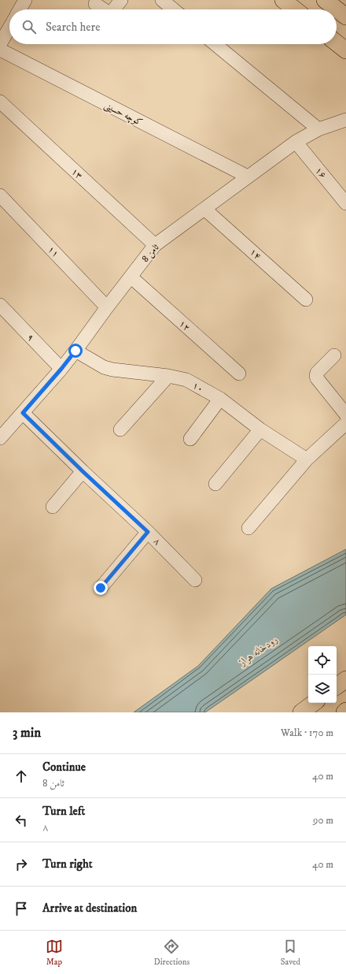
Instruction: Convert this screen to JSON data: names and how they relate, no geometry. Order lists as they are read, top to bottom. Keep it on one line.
{"streets":{"street":["کوچه حسینی","۱۶","۱۳","۱۱","ثامن 8","۱۴","۱۲","۹","۱۰","۸"]},"crossings":[["کوچه حسینی","ثامن 8"],["۱۶","ثامن 8"],["۱۳","ثامن 8"],["۱۱","ثامن 8"],["ثامن 8","۱۴"],["ثامن 8","۱۲"],["ثامن 8","۹"],["ثامن 8","۱۰"],["ثامن 8","۸"]],"water":["رودخانه هراز"],"page":{"search":"Search here","heading":["3 min","Walk · 170 m"],"list":[["Continue","ثامن 8","40 m"],["Turn left","۸","90 m"],["Turn right","40 m"],"Arrive at destination"],"nav":["Map","Directions","Saved"]}}
